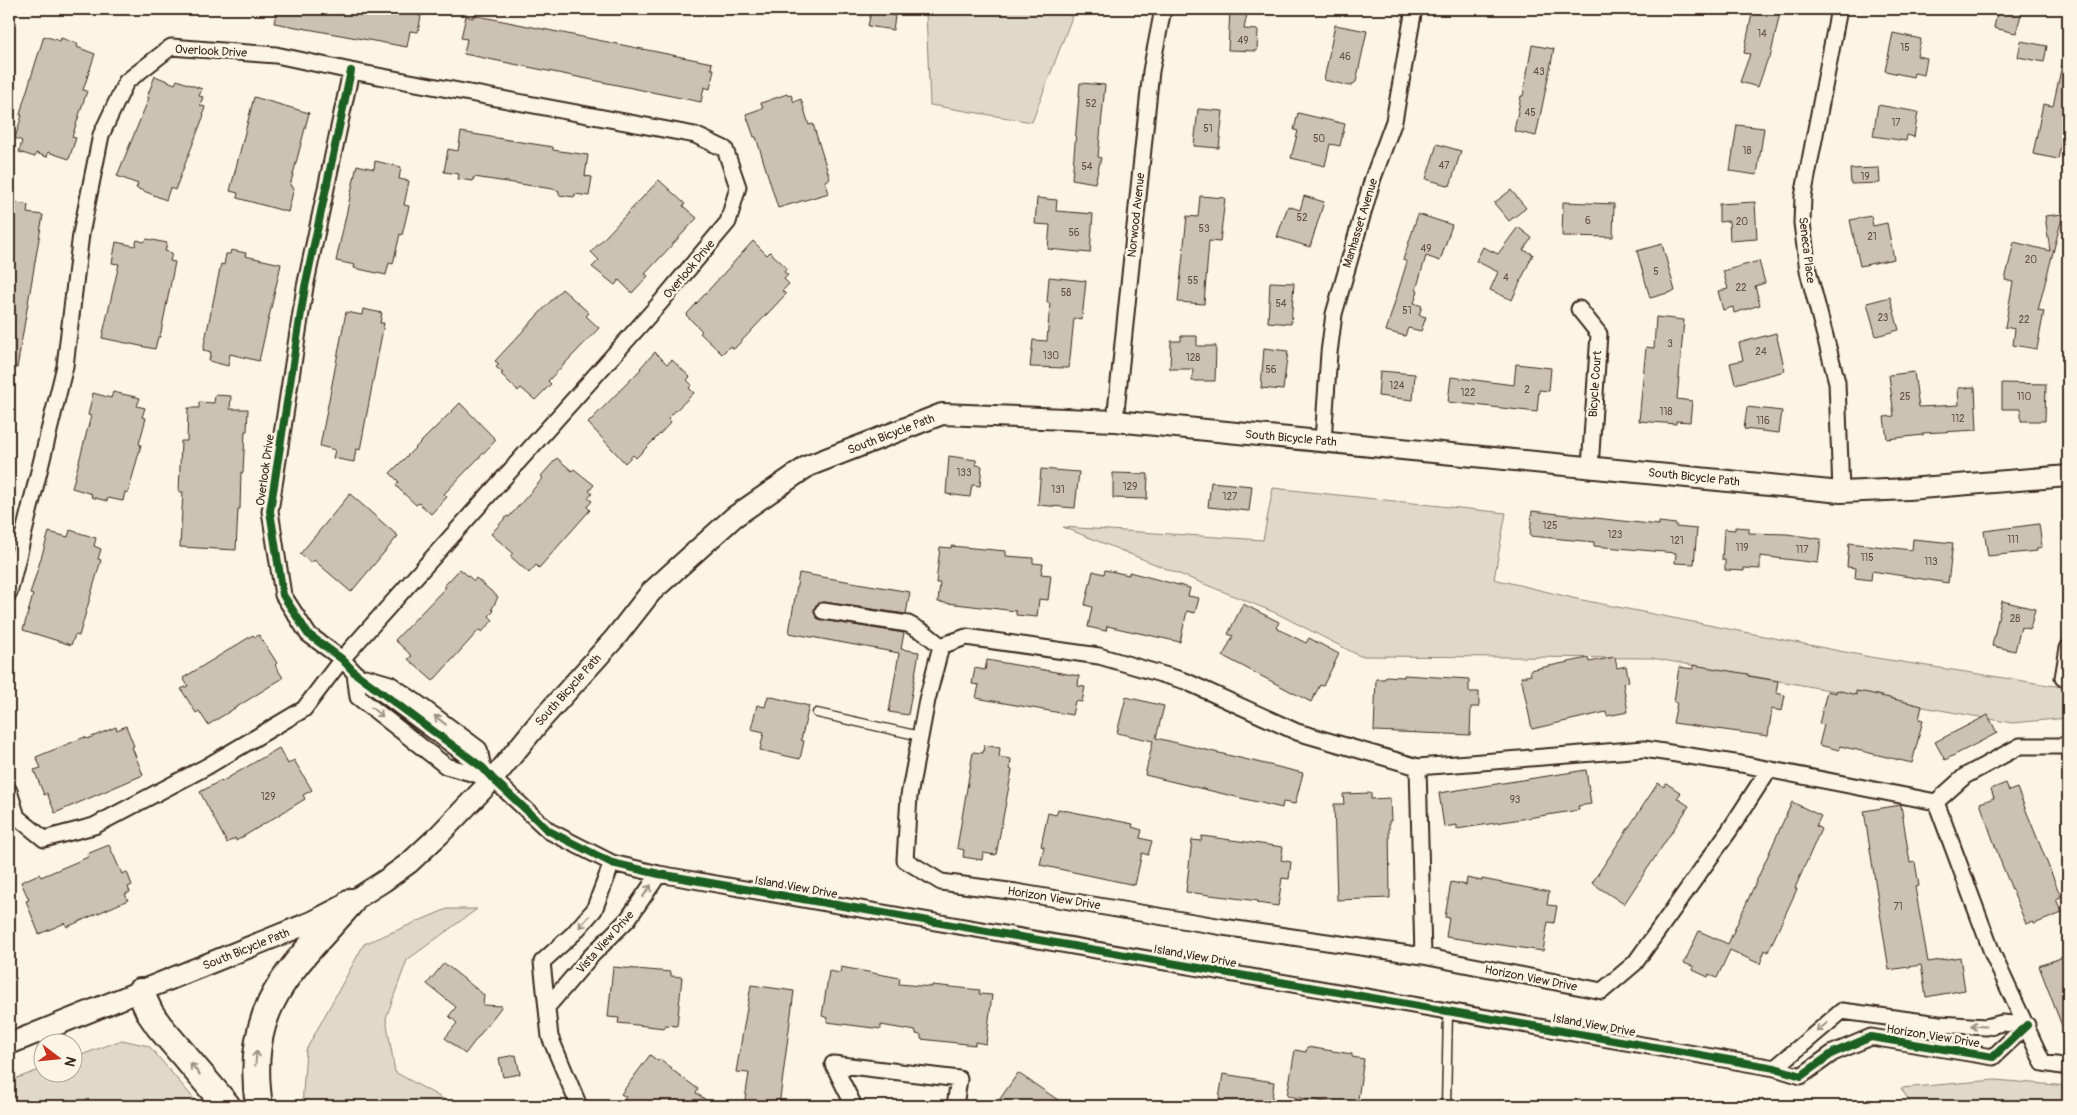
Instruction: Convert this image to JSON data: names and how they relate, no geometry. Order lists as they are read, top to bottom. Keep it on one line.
{"streets":{"street":["Overlook Drive","Norwood Avenue","Manhasset Avenue","Seneca Place","Bicycle Court","South Bicycle Path","Island View Drive","Horizon View Drive","Vista View Drive"]},"crossings":[["Overlook Drive","South Bicycle Path"],["Norwood Avenue","South Bicycle Path"],["Manhasset Avenue","South Bicycle Path"],["Seneca Place","South Bicycle Path"],["Bicycle Court","South Bicycle Path"],["Island View Drive","Horizon View Drive"],["Island View Drive","Vista View Drive"]],"one_way":["Vista View Drive"],"house_numbers":["14","49","15","46","43","52","45","17","51","50","18","47","54","19","52","6","20","53","56","21","49","20","5","4","55","22","58","54","51","23","22","3","24","130","128","56","124","2","122","25","110","118","112","116","133","129","131","127","125","123","111","121","119","117","115","113","28","129","93","71"],"north":"right"}
